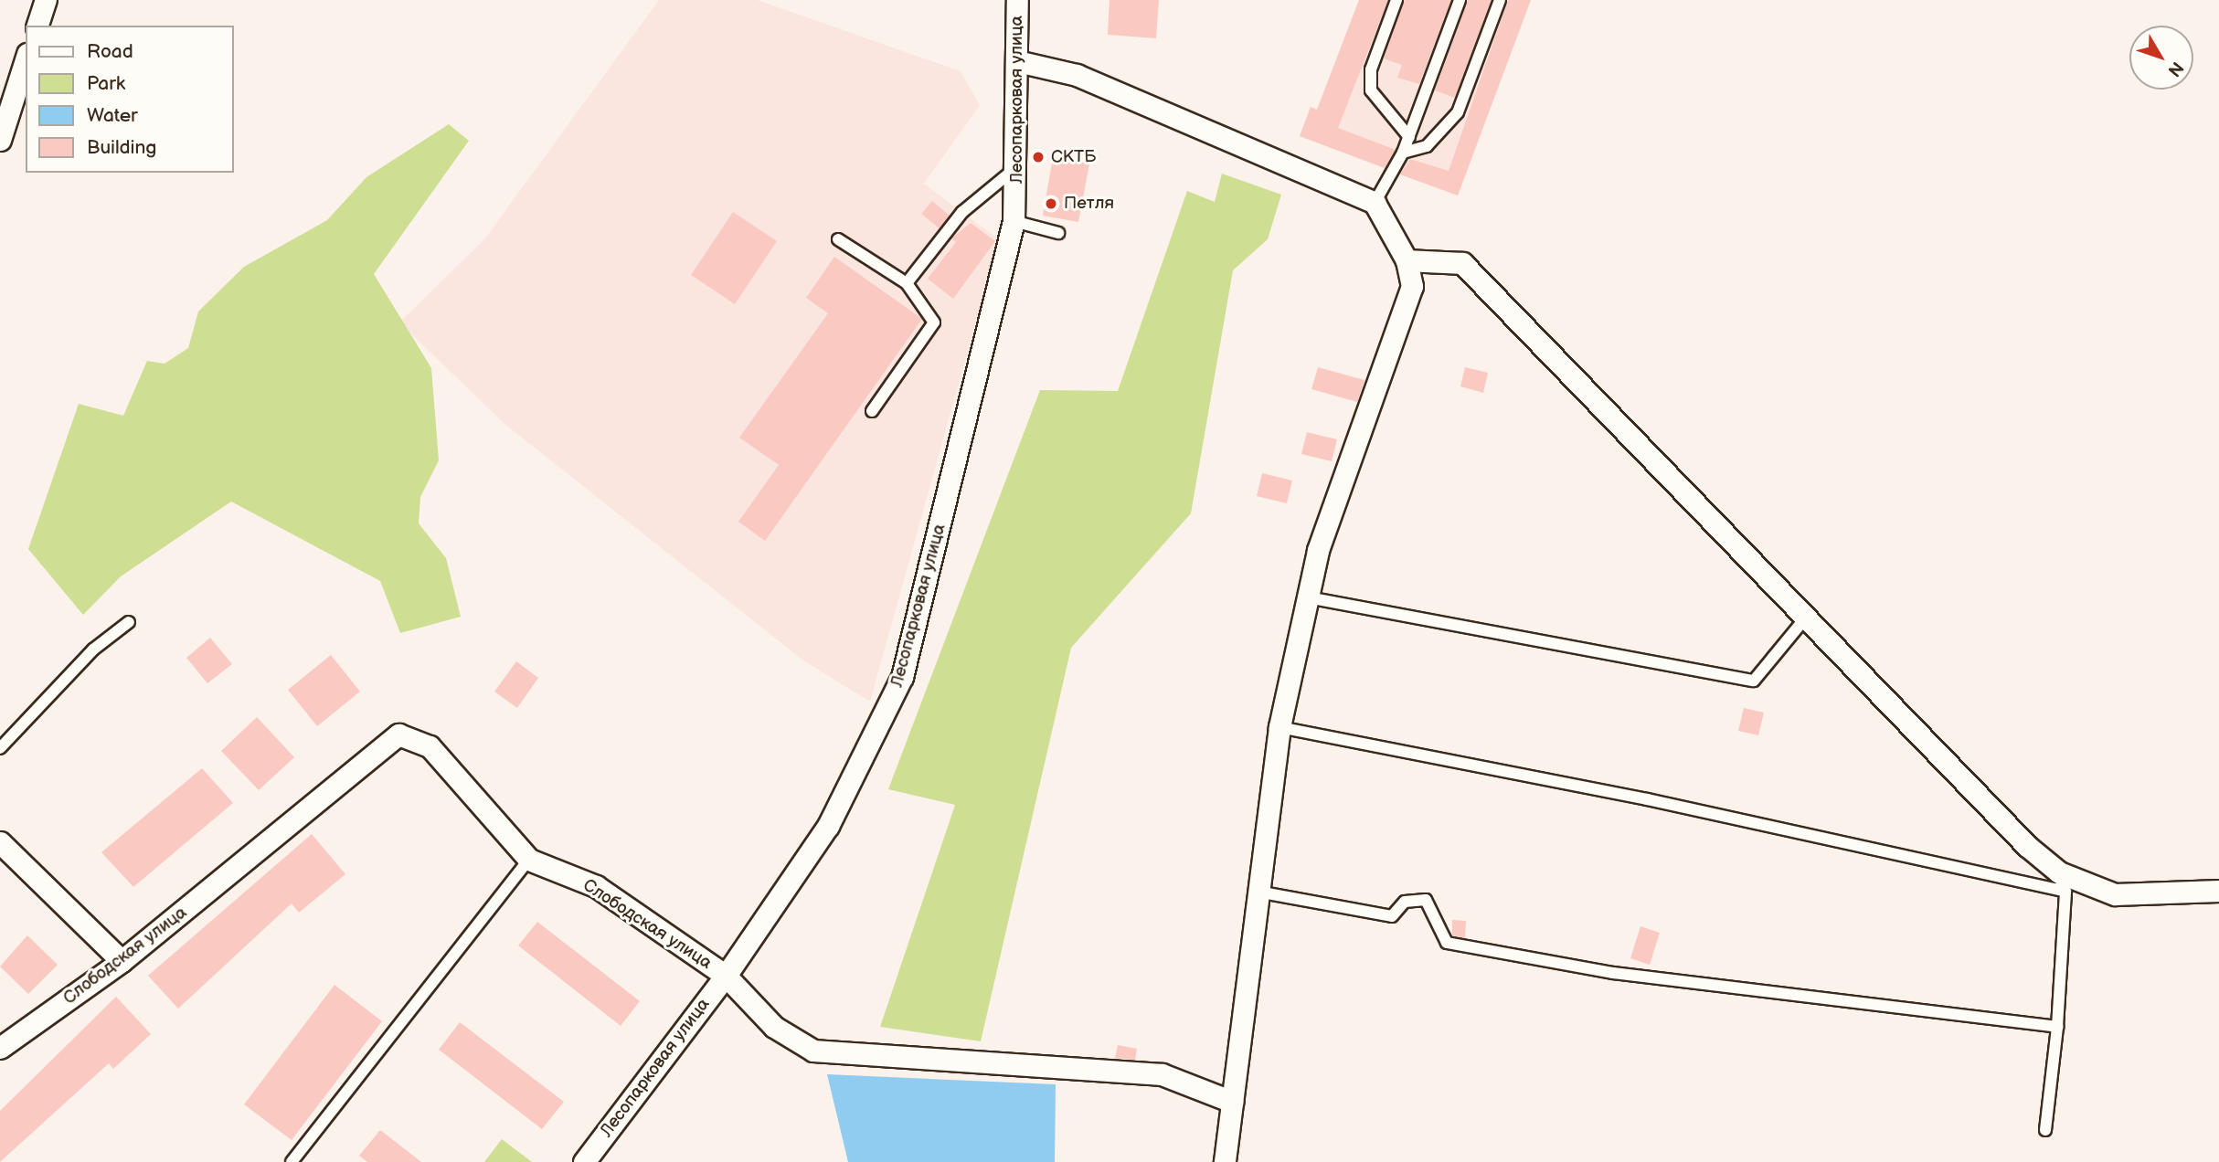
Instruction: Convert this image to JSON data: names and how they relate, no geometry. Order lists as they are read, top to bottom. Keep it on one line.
{"streets":{"street":["Лесопарковая улица","Слободская улица"]},"crossings":[["Лесопарковая улица","Слободская улица"]],"places":["СКТБ","Петля"],"legend":["Road","Park","Water","Building"],"north":"bottom right"}
